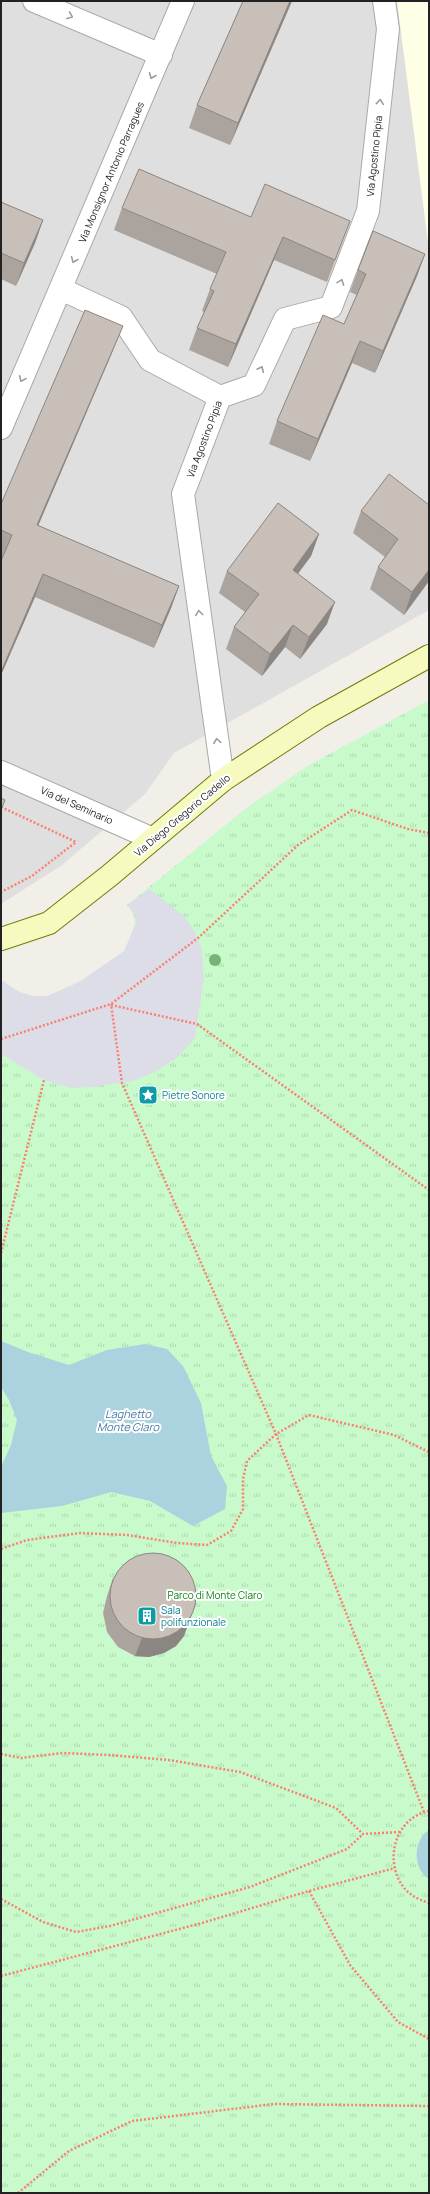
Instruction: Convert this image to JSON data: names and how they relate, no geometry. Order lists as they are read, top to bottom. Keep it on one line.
{"streets":{"street":["Via Agostino Pipia","Via Monsignor Antonio Parragues","Via del Seminario","Via Diego Gregorio Cadello"]},"crossings":[["Via Agostino Pipia","Via Diego Gregorio Cadello"],["Via del Seminario","Via Diego Gregorio Cadello"]],"one_way":["Via Agostino Pipia","Via Monsignor Antonio Parragues"],"water":["Laghetto Monte Claro"],"parks":["Parco di Monte Claro"],"places":{"place":["Pietre Sonore"],"building":["Sala polifunzionale"]}}
